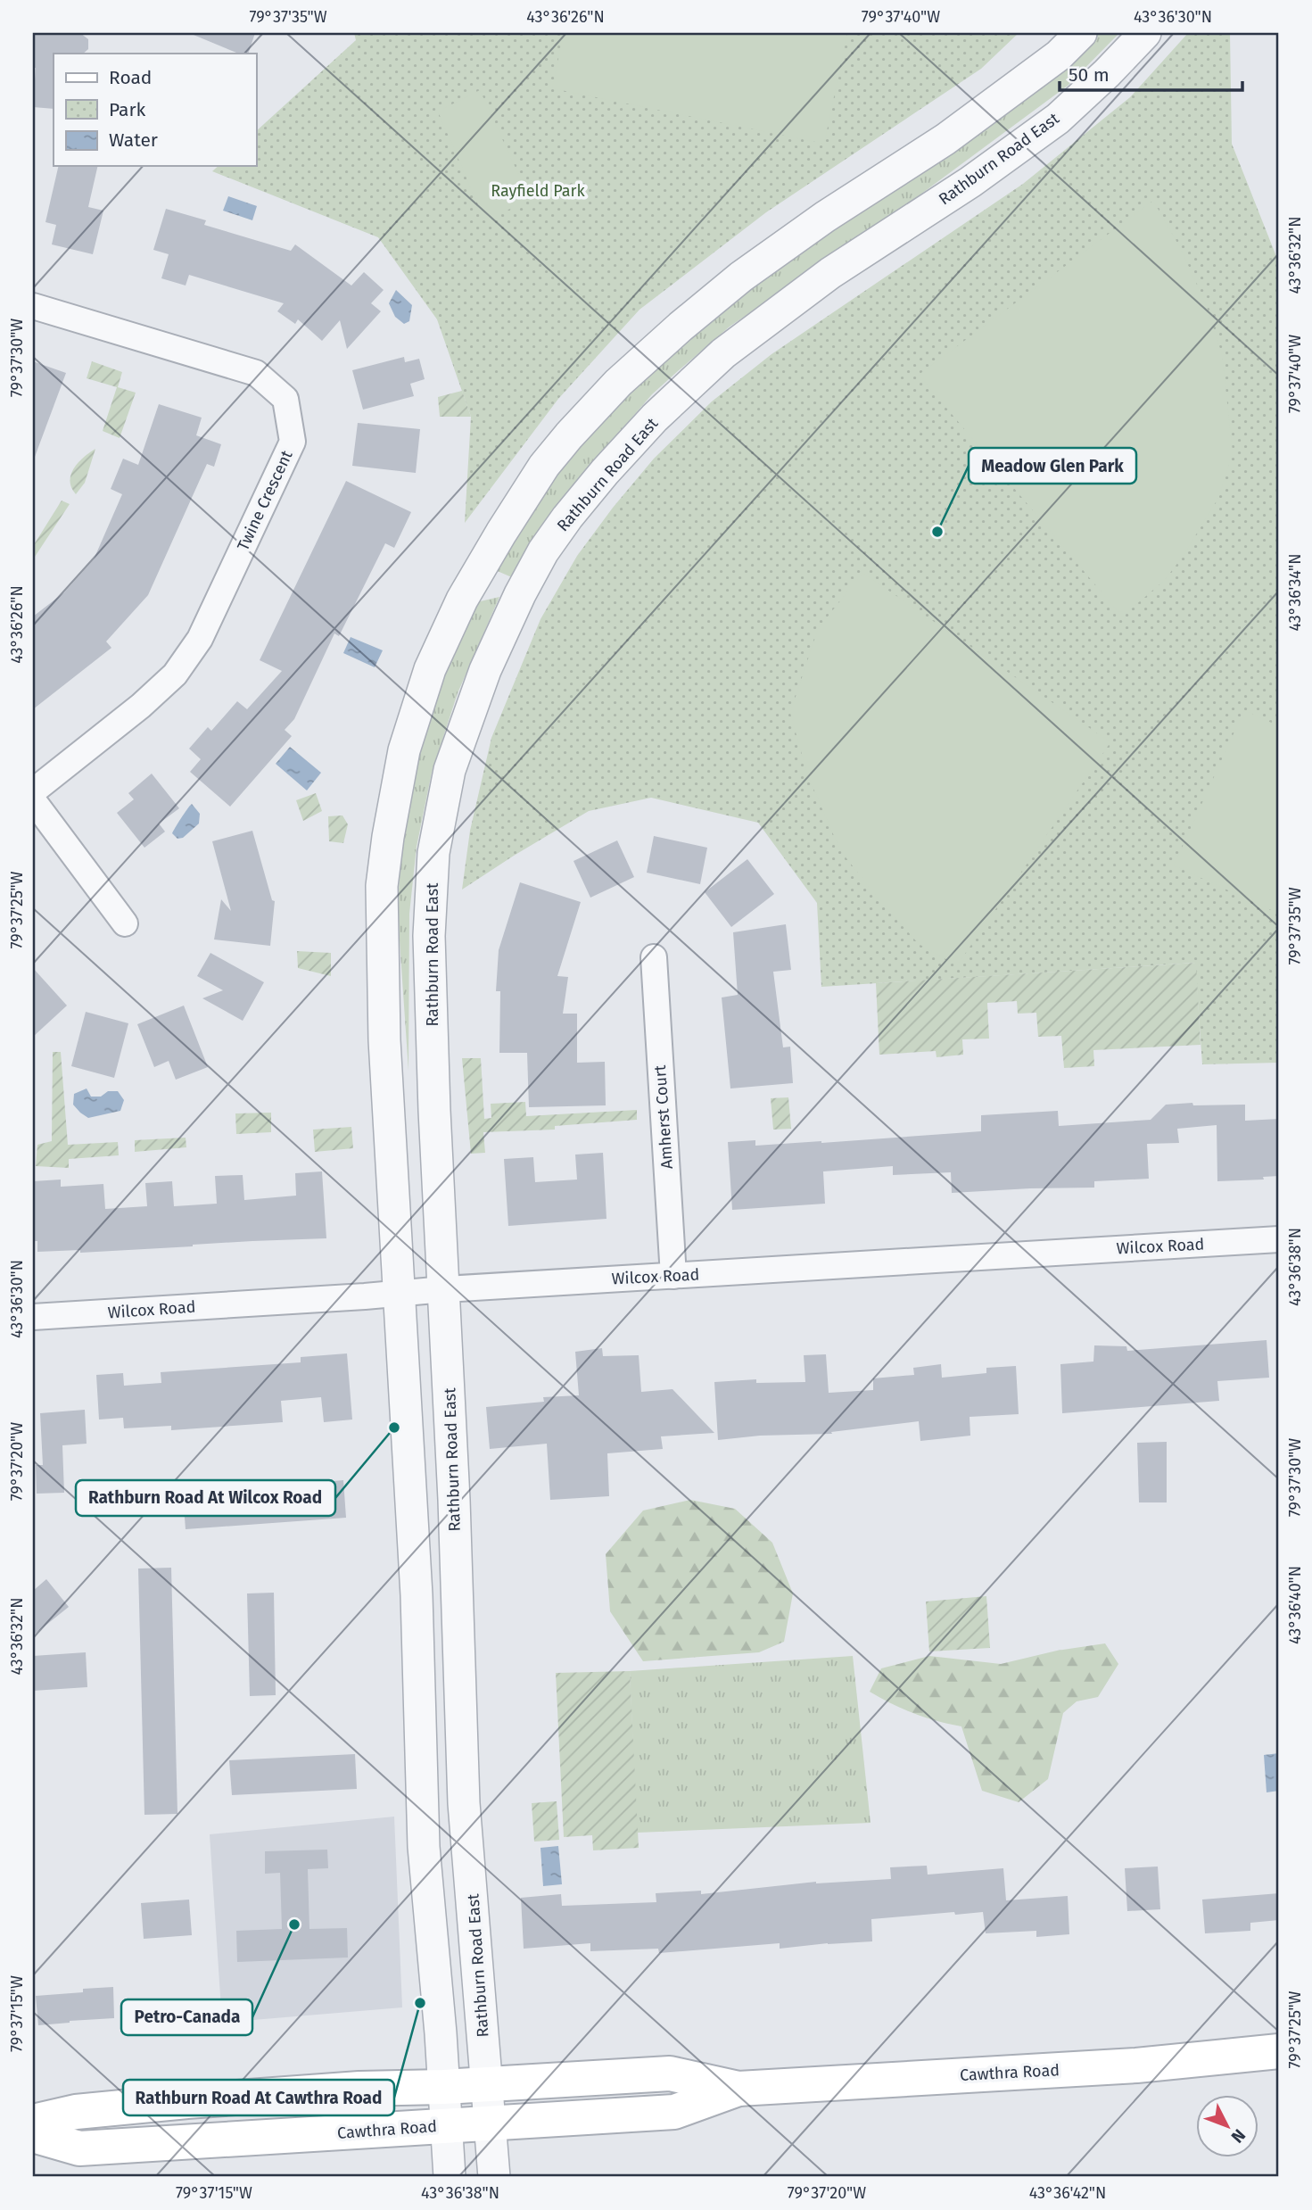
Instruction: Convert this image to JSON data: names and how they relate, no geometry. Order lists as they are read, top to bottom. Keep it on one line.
{"streets":{"main road":["Cawthra Road"],"street":["Rathburn Road East","Twine Crescent","Amherst Court","Wilcox Road"]},"crossings":[["Rathburn Road East","Wilcox Road"],["Rathburn Road East","Cawthra Road"],["Amherst Court","Wilcox Road"]],"parks":["Rayfield Park"],"places":["Meadow Glen Park","Rathburn Road At Wilcox Road","Petro-Canada","Rathburn Road At Cawthra Road"],"legend":["Road","Park","Water"],"scale_bar":"50 m","north":"bottom right","coordinates":["79°37'35\"W","43°36'26\"N","79°37'40\"W","43°36'30\"N","43°36'32\"N","79°37'30\"W","43°36'34\"N","79°37'25\"W","43°36'38\"N","79°37'20\"W","43°36'40\"N","79°37'15\"W","43°36'42\"N"]}
